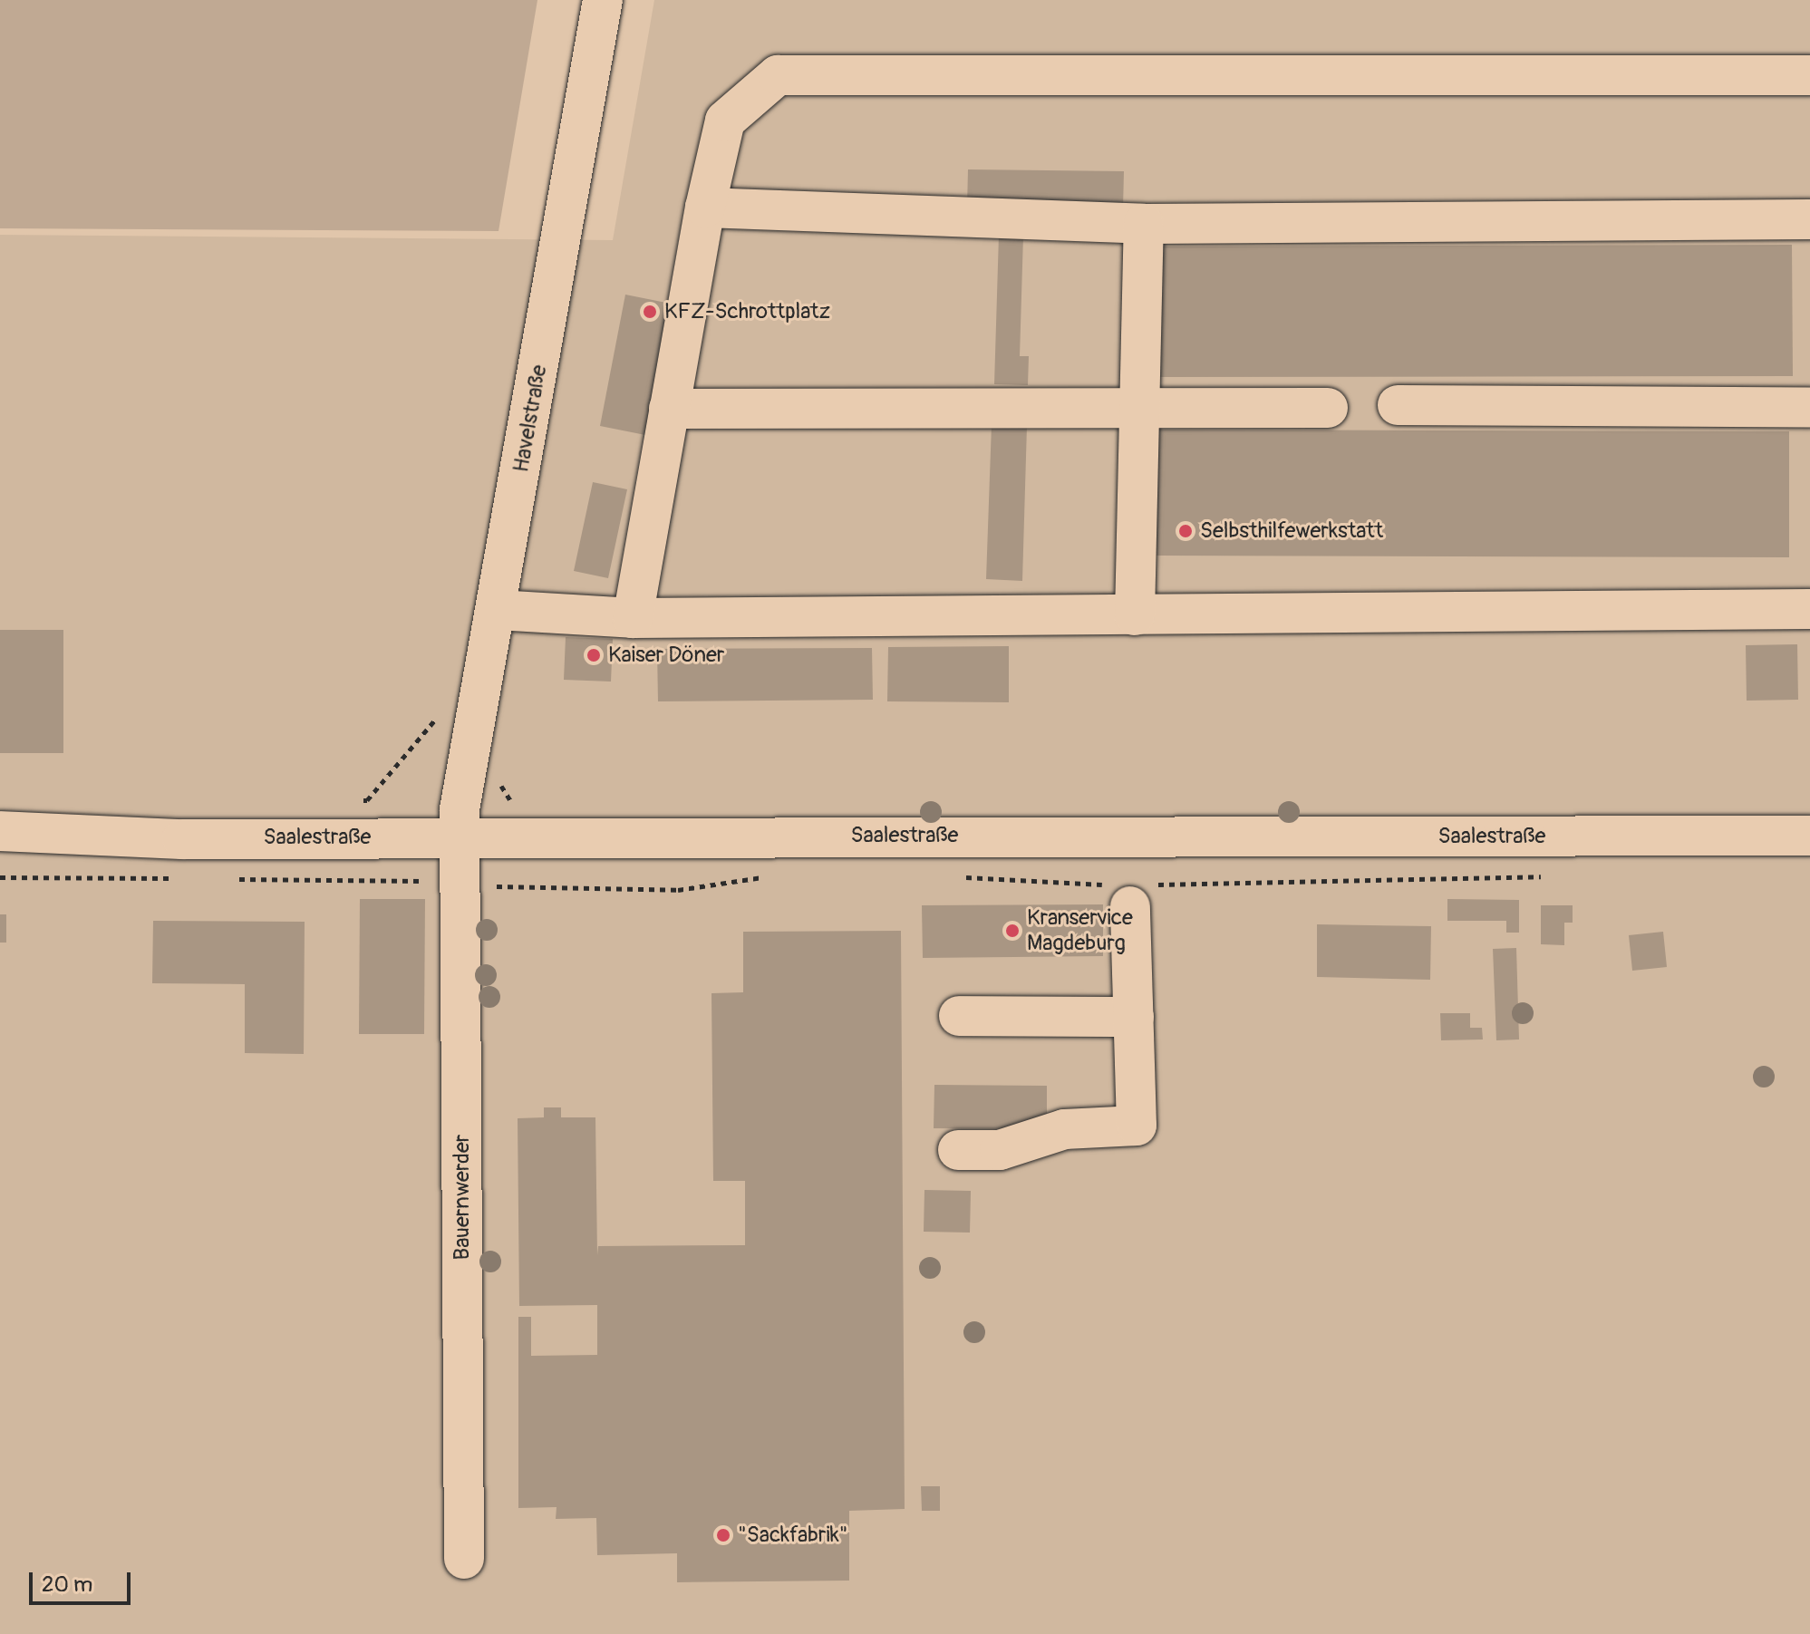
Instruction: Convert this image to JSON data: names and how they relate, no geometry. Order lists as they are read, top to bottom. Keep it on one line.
{"streets":{"main road":["Havelstraße","Saalestraße","Bauernwerder"]},"crossings":[["Havelstraße","Saalestraße"],["Havelstraße","Bauernwerder"],["Saalestraße","Bauernwerder"]],"places":["KFZ-Schrottplatz","Selbsthilfewerkstatt","Kaiser Döner","Kranservice Magdeburg","\"Sackfabrik\""],"scale_bar":"20 m"}
